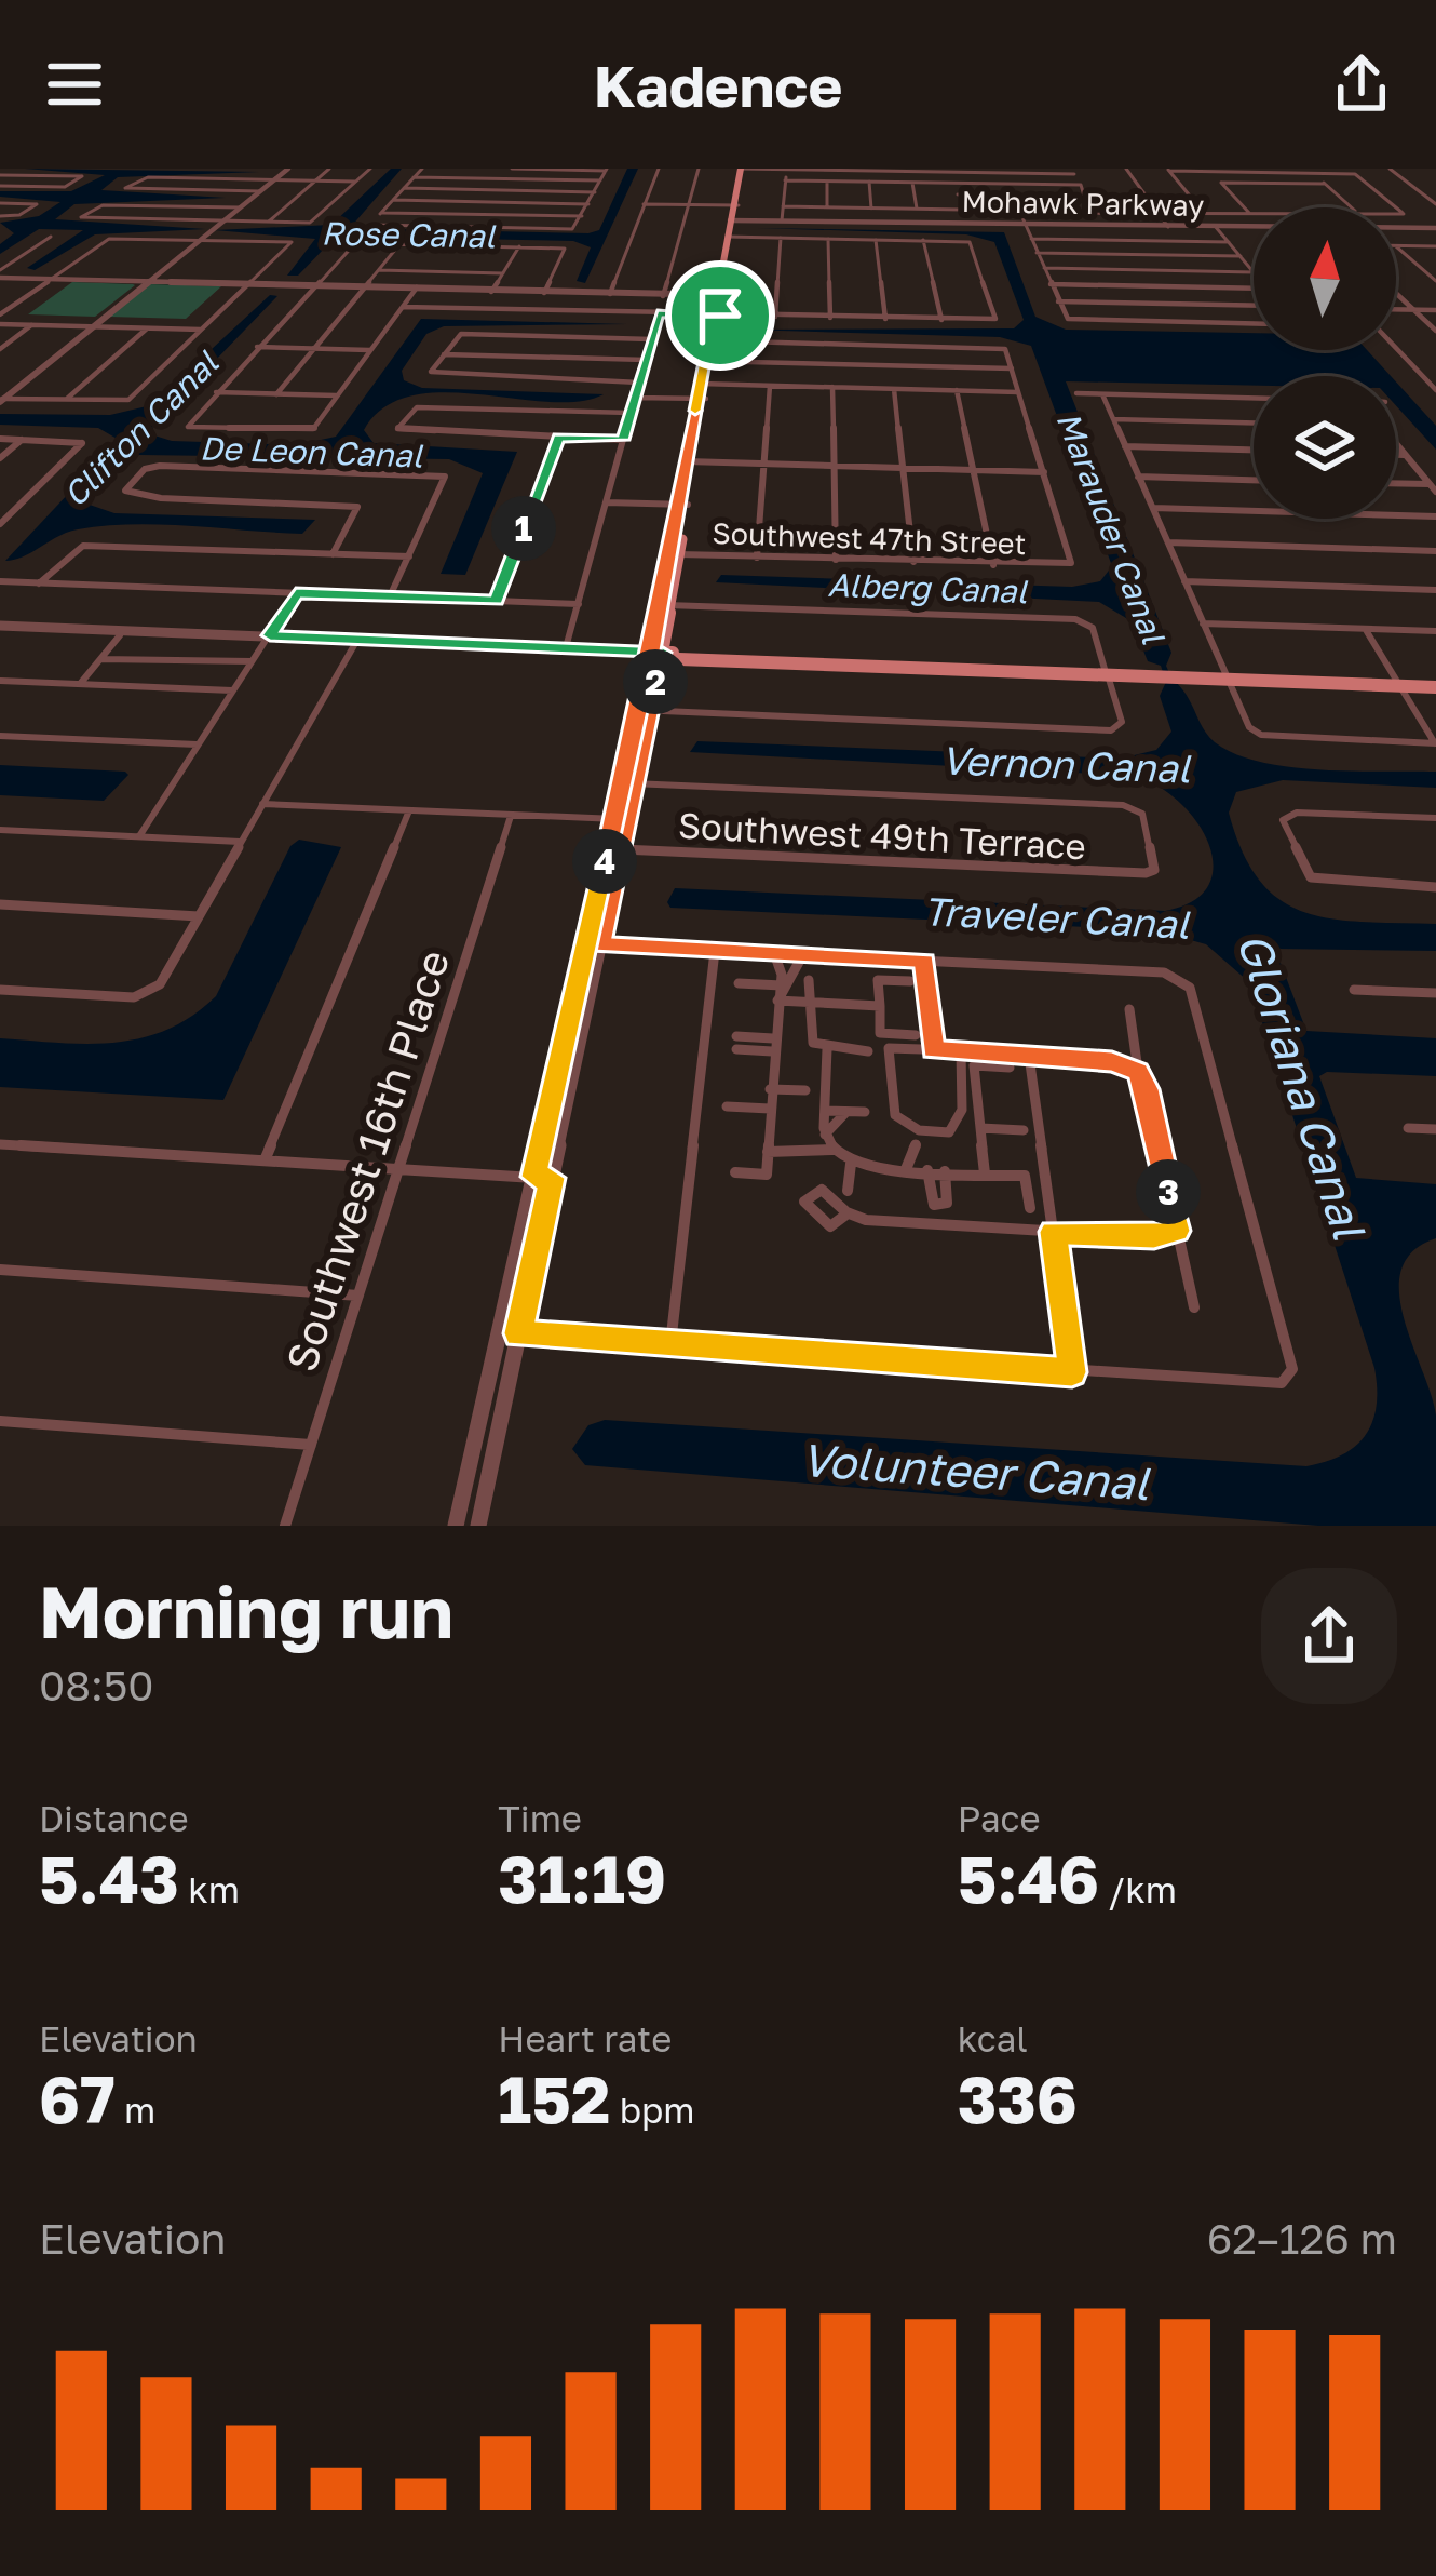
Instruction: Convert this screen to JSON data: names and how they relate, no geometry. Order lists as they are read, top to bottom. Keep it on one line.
{"streets":{"street":["Mohawk Parkway","Southwest 47th Street","Southwest 49th Terrace","Southwest 16th Place"]},"water":["Rose Canal","Clifton Canal","De Leon Canal","Marauder Canal","Alberg Canal","Vernon Canal","Traveler Canal","Gloriana Canal","Volunteer Canal"],"north":"top","page":{"header":"Kadence","pins":["1","2","4","3"],"heading":["Morning run","08:50"],"stats":[["Distance","5.43 km"],["Time","31:19"],["Pace","5:46 /km"],["Elevation","67 m"],["Heart rate","152 bpm"],["kcal","336"]],"chart":["Elevation","62–126 m"]}}
